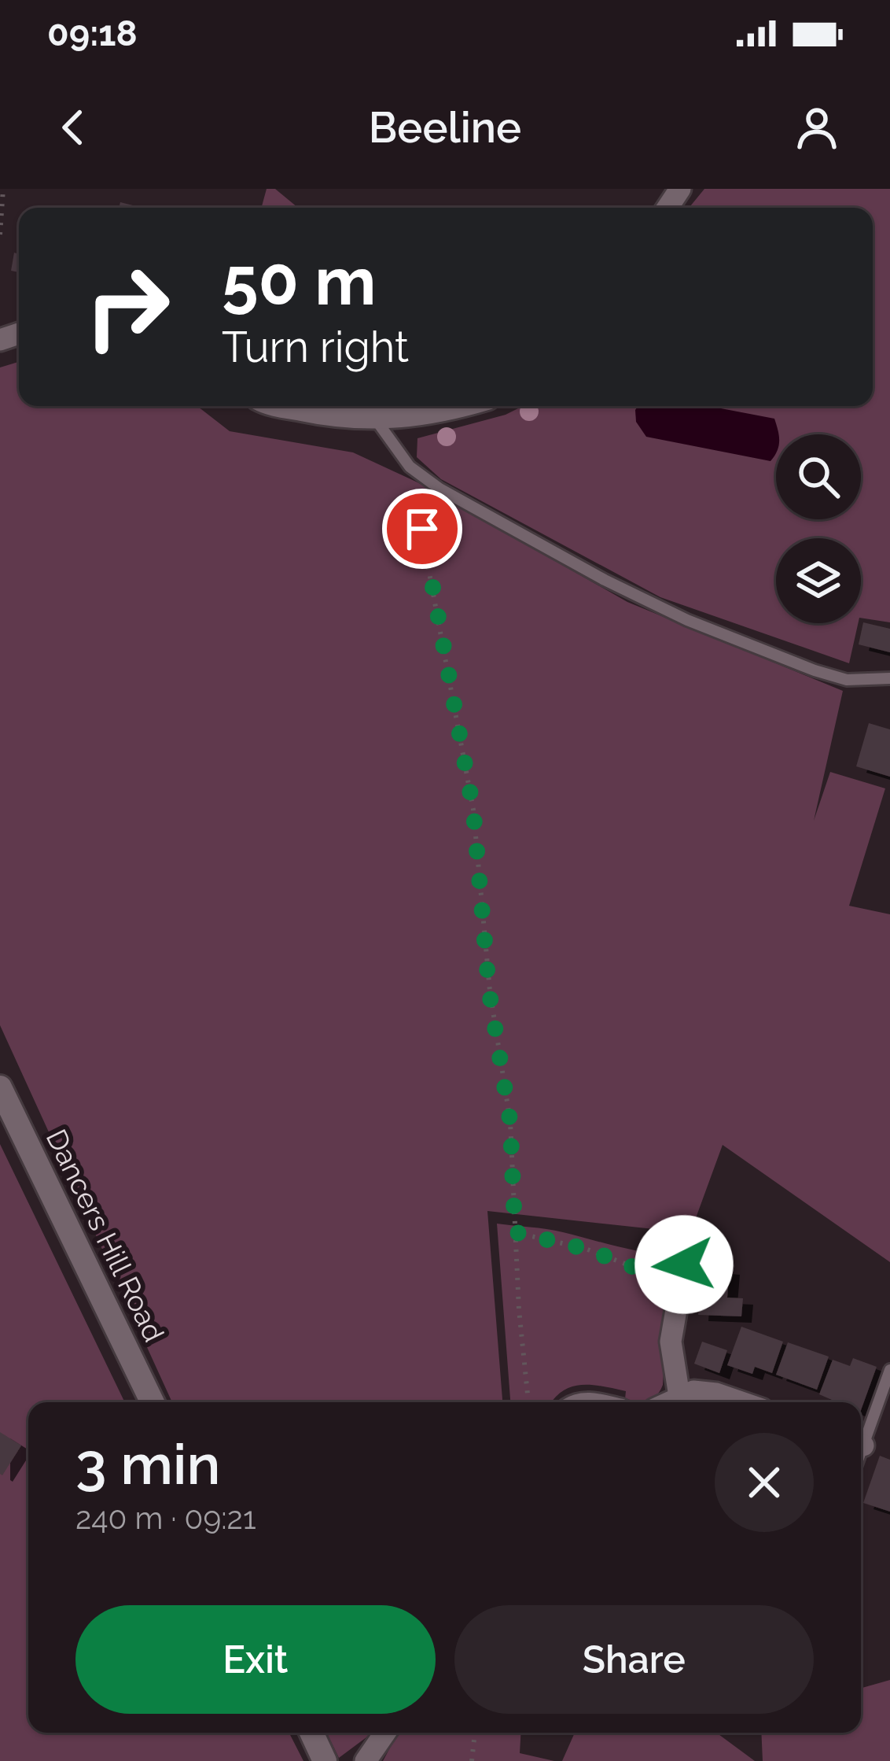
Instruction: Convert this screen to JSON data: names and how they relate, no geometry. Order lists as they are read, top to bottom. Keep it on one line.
{"streets":{"street":["Dancers Hill Road"]},"page":{"status":"09:18","header":"Beeline","turn":["50 m","Turn right"],"heading":["3 min","240 m · 09:21"],"buttons":["Exit","Share"]}}
